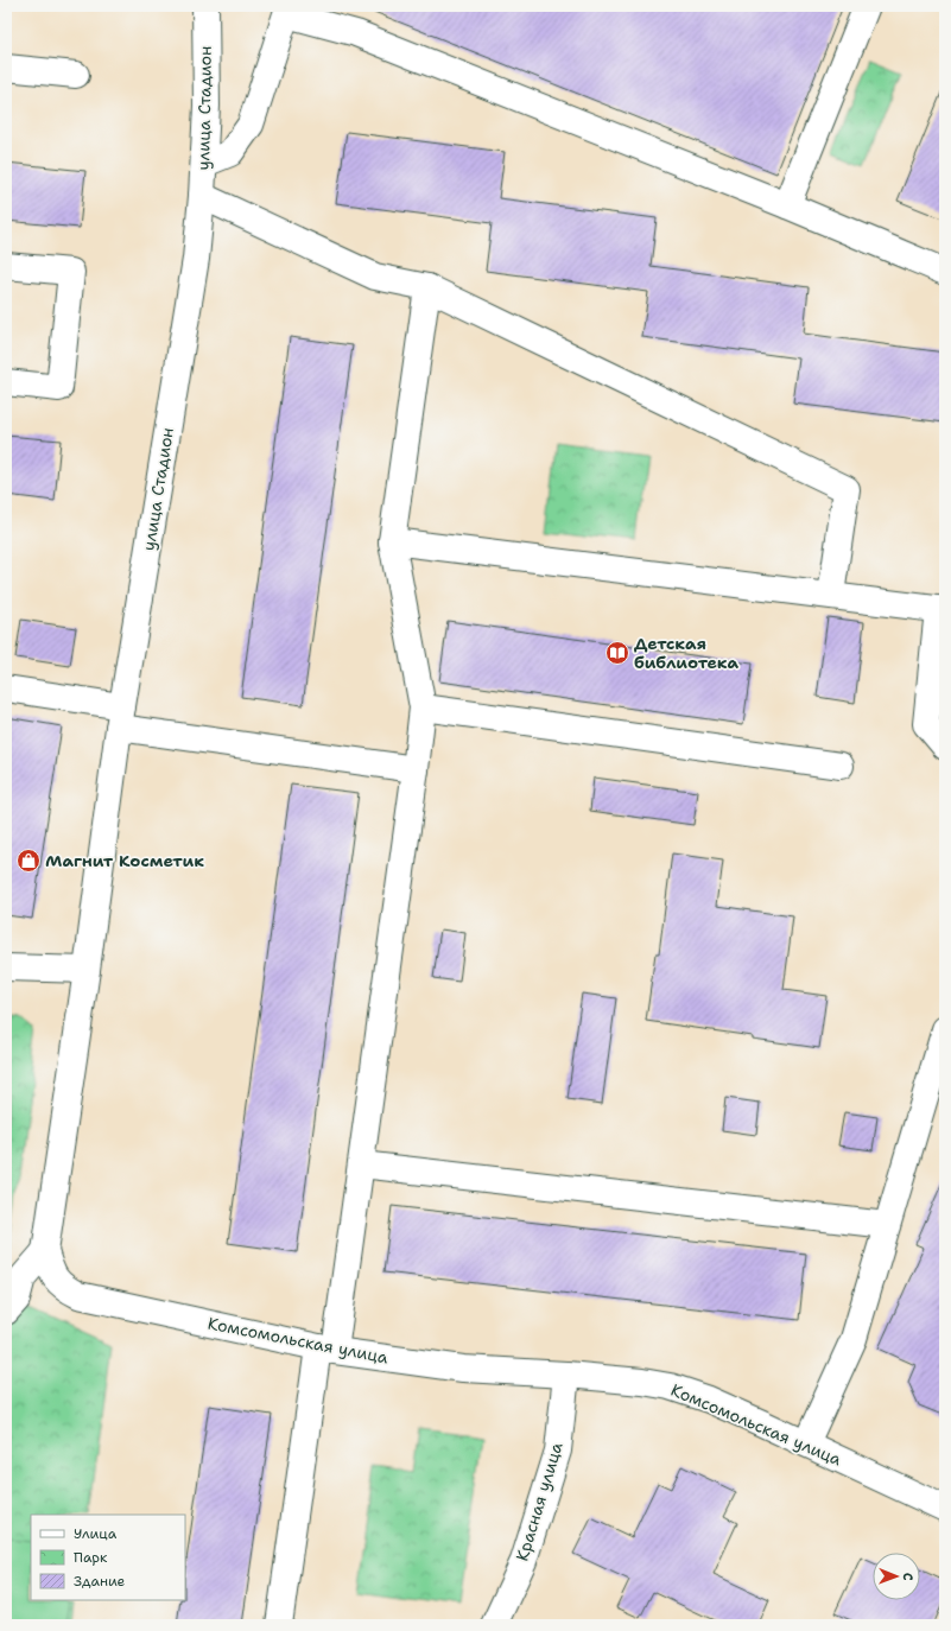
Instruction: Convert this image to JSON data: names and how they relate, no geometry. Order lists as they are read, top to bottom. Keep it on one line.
{"streets":{"street":["улица Стадион","Комсомольская улица","Красная улица"]},"crossings":[["улица Стадион","Комсомольская улица"],["Комсомольская улица","Красная улица"]],"places":{"library":["Детская библиотека"],"shop":["Магнит Косметик"]},"legend":["Улица","Парк","Здание"],"north":"right"}
